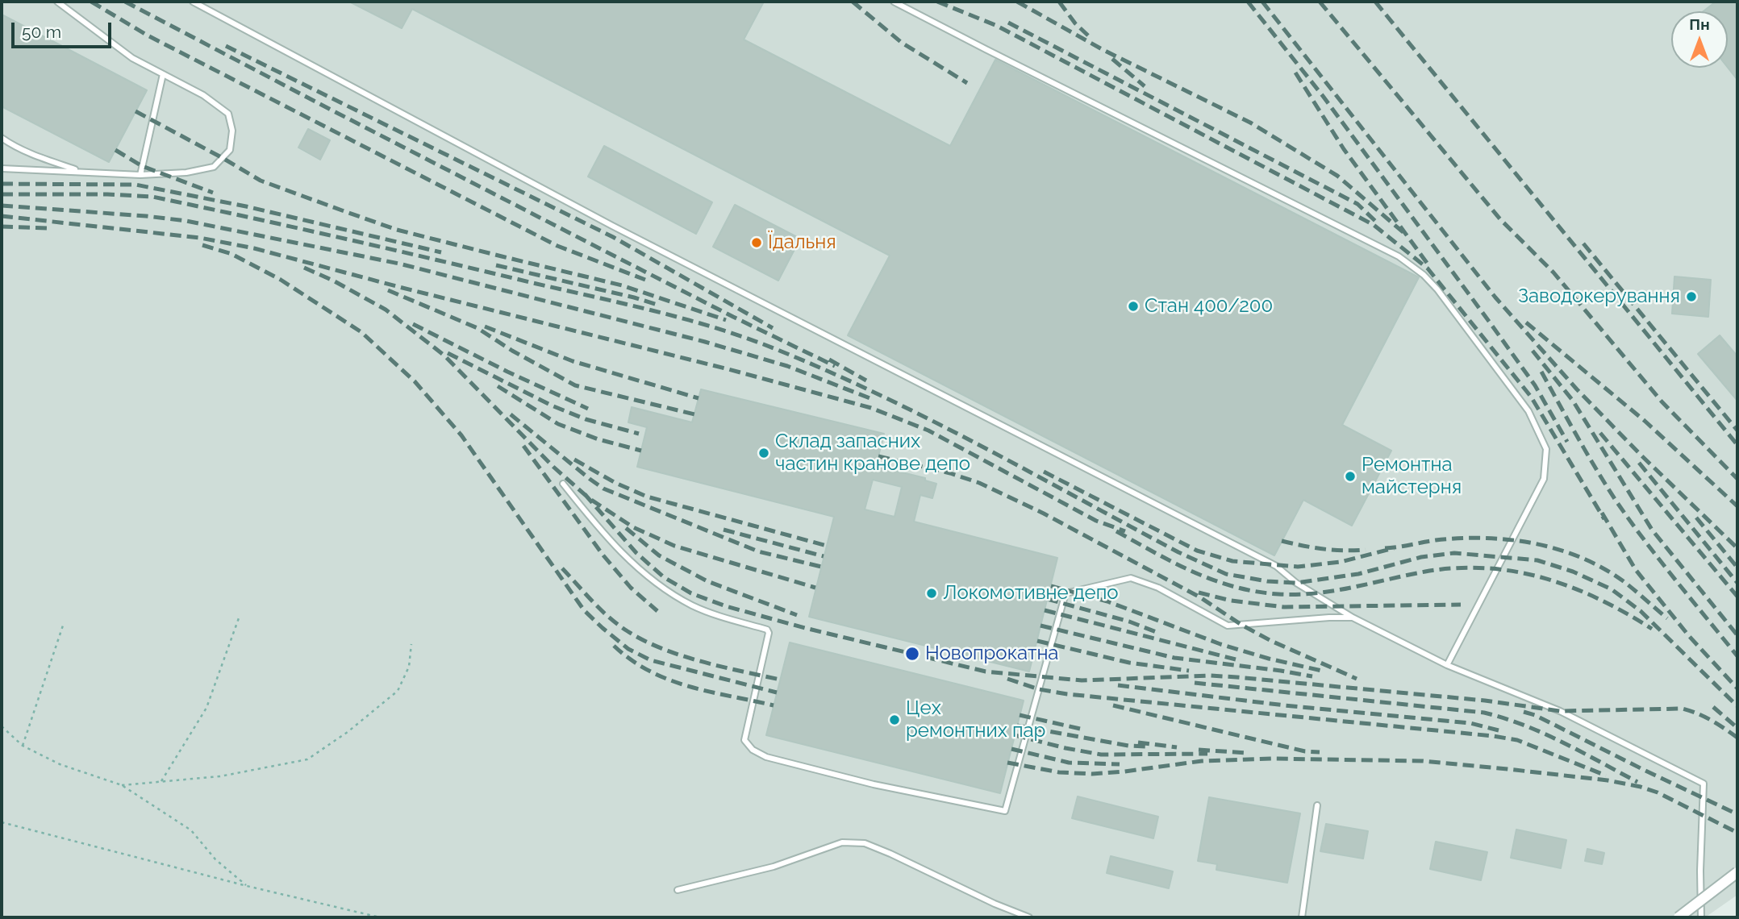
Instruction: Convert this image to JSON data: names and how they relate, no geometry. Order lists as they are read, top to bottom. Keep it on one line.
{"places":["Їдальня","Заводокерування","Стан 400/200","Склад запасних частин кранове депо","Ремонтна майстерня","Локомотивне депо","Новопрокатна","Цех ремонтних пар"],"scale_bar":"50 m","north":"top"}
